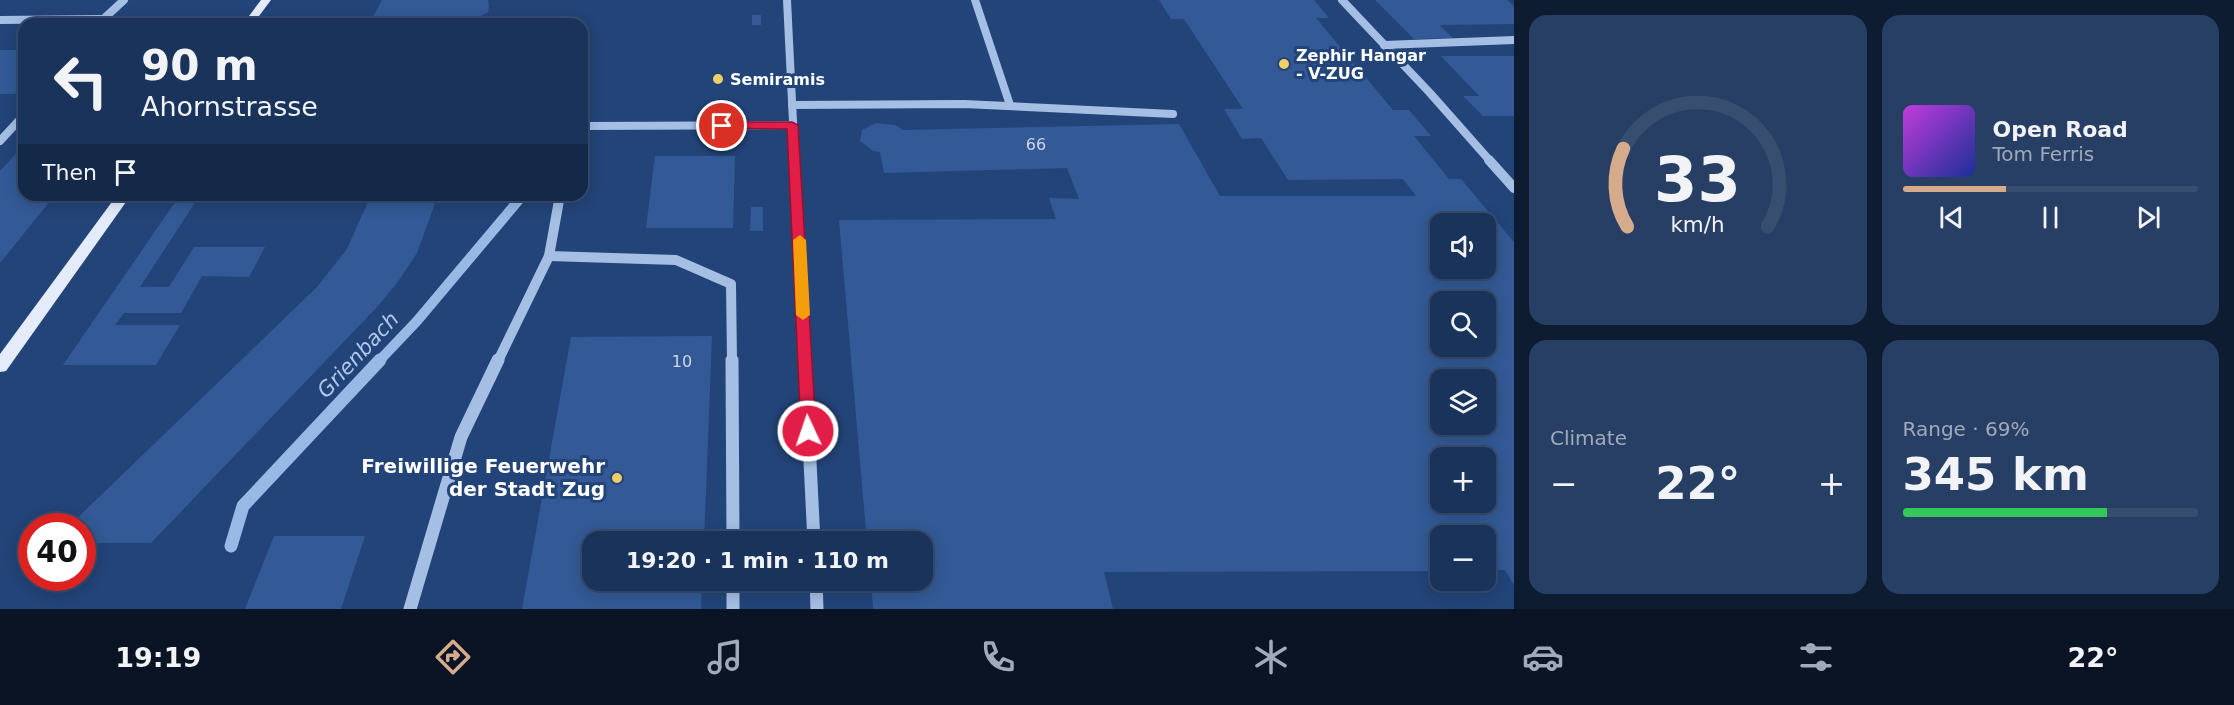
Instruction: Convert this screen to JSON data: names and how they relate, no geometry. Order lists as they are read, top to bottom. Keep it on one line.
{"water":["Grienbach"],"places":["Zephir Hangar - V-ZUG","Semiramis","Freiwillige Feuerwehr der Stadt Zug"],"house_numbers":["66","10"],"page":{"turn":["90 m","Ahornstrasse"],"song":["Open Road","Tom Ferris"],"then":"Then","map_buttons":["+","−"],"tile":["Climate",["Range · 69%","345 km"]],"heat":["−","22°","+"],"limit":"40","trip":"19:20 · 1 min · 110 m","tabs":["19:19","22°"],"gauge":["33","km/h"]}}
